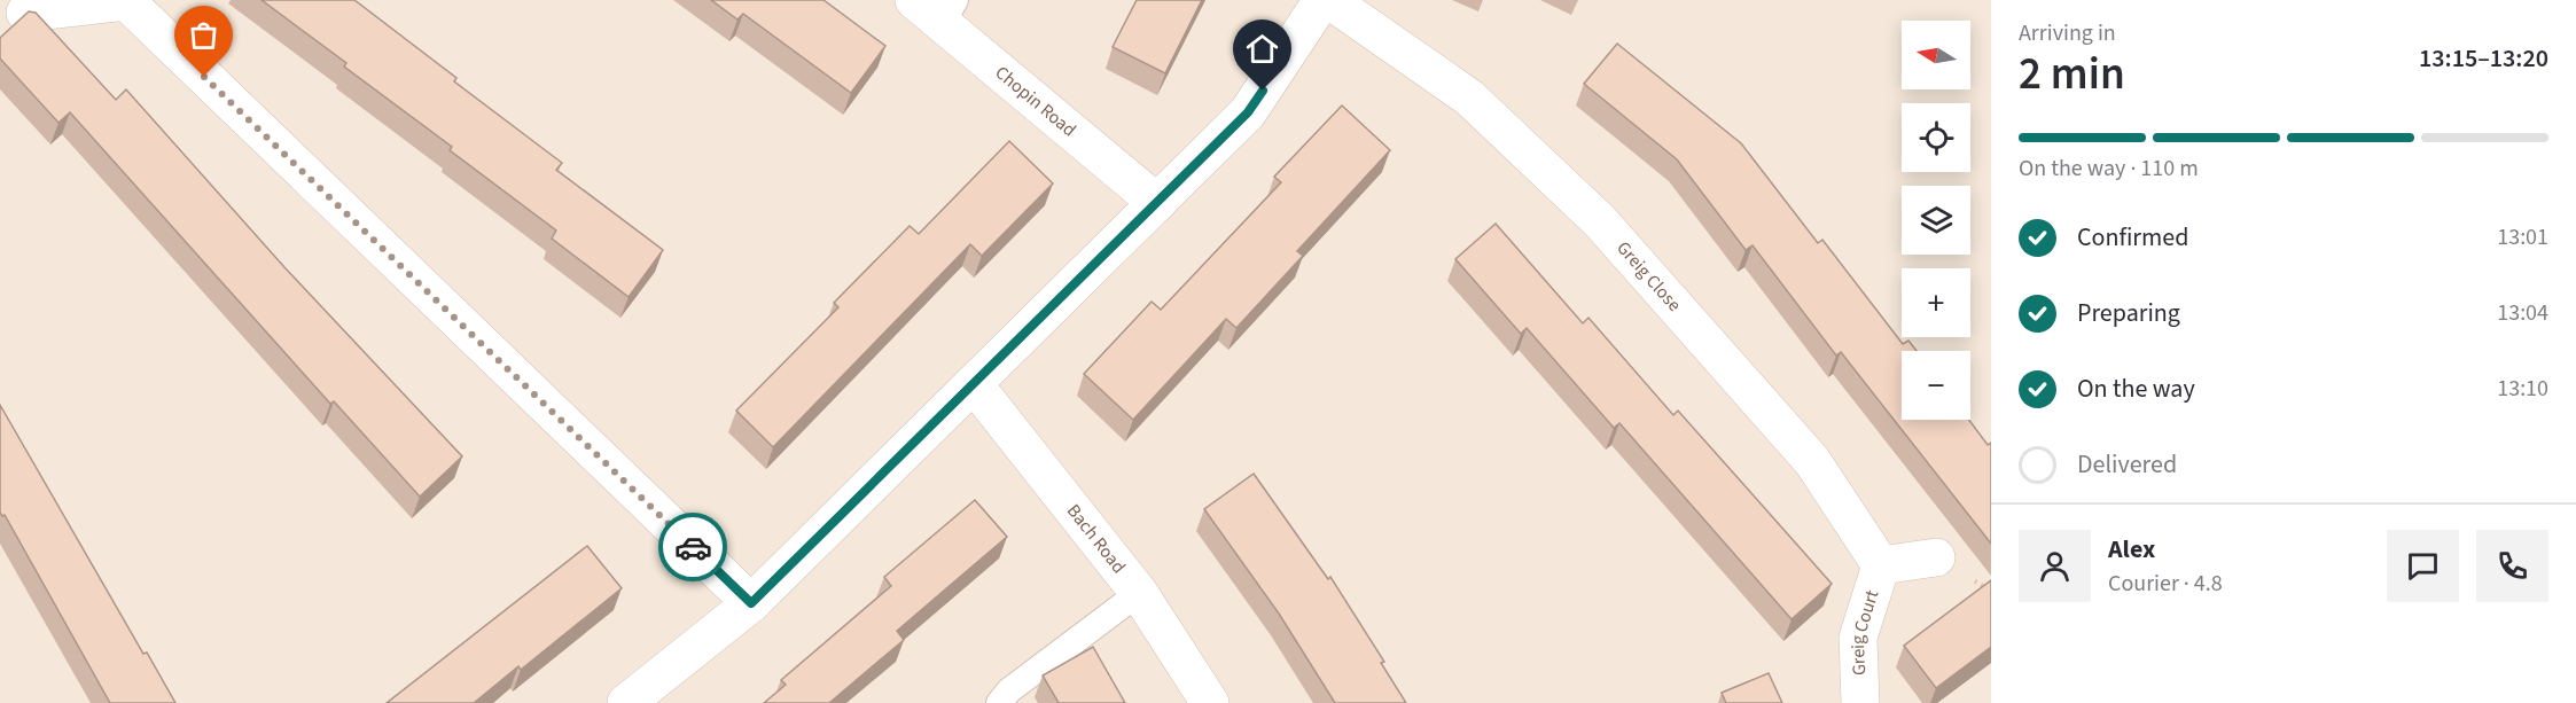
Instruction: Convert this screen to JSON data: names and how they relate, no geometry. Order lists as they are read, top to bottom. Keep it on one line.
{"streets":{"street":["Chopin Road","Greig Close","Bach Road","Greig Court"]},"crossings":[["Greig Close","Greig Court"]],"north":"left","page":{"heading":["2 min","Arriving in","13:15–13:20"],"panel":["Alex","Courier · 4.8"],"map_buttons":["+","−"],"bar":"On the way · 110 m","list":[["Confirmed","13:01"],["Preparing","13:04"],["On the way","13:10"],"Delivered"]}}
